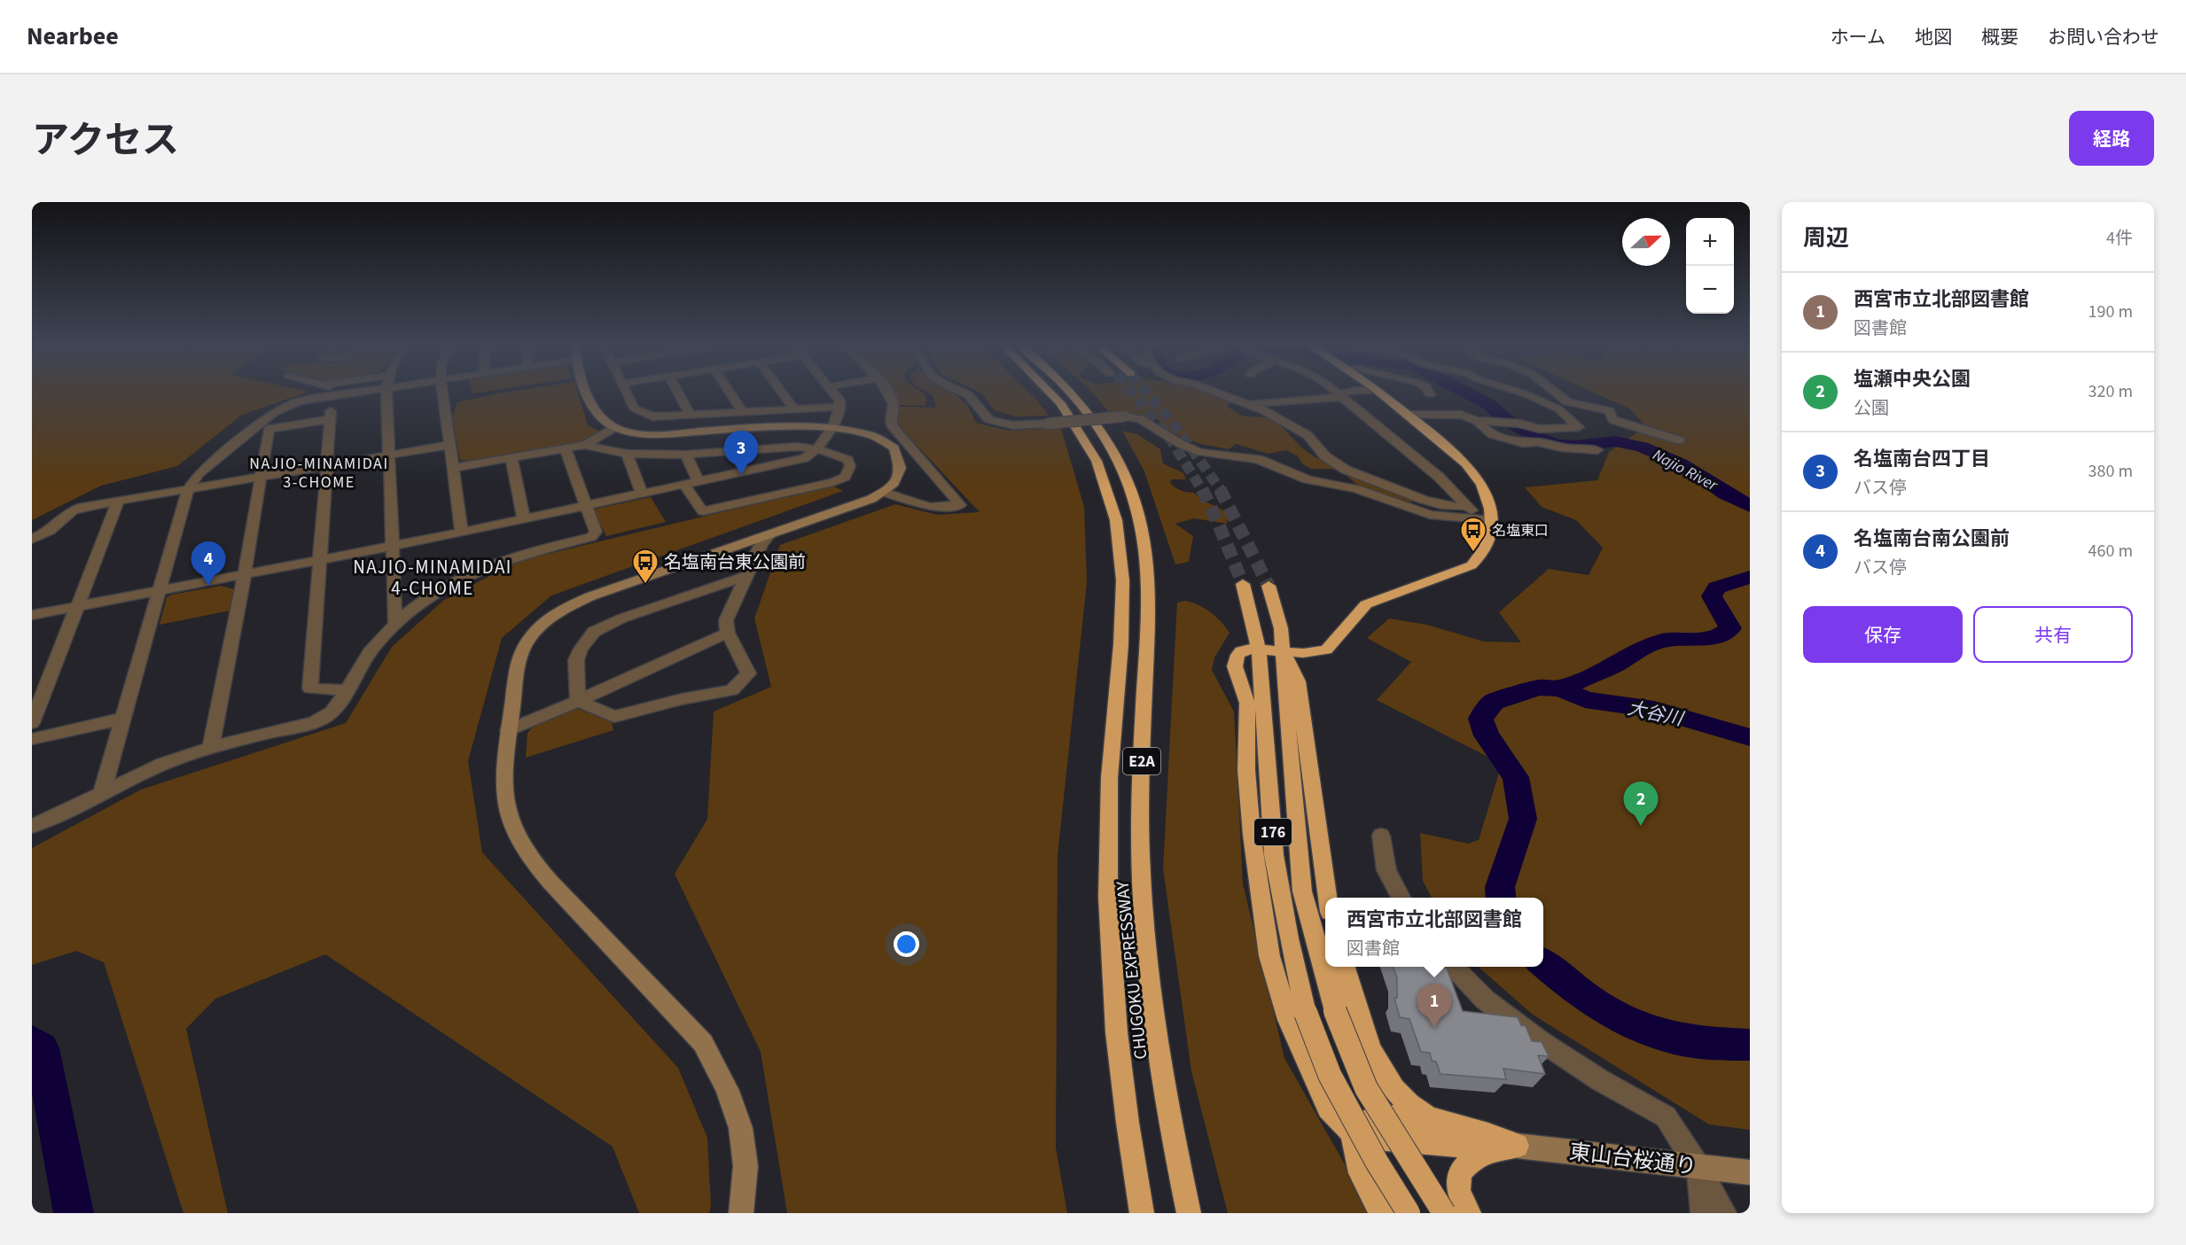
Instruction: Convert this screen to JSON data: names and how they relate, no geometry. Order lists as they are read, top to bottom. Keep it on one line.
{"streets":{"highway":["E2A","176","CHUGOKU EXPRESSWAY"],"street":["東山台桜通り"]},"districts":["NAJIO-MINAMIDAI 3-CHOME","NAJIO-MINAMIDAI 4-CHOME"],"water":["Najio River","大谷川"],"places":{"bus stop":["名塩東口","名塩南台東公園前"]},"north":"right","page":{"header":"Nearbee","nav":["ホーム","地図","概要","お問い合わせ"],"title":"アクセス","buttons":["経路",["保存","共有"]],"heading":["周辺","4件"],"map_buttons":["+","−"],"list":[{"mark":"1","name":"西宮市立北部図書館","note":"図書館","value":"190 m"},{"mark":"2","name":"塩瀬中央公園","note":"公園","value":"320 m"},{"mark":"3","name":"名塩南台四丁目","note":"バス停","value":"380 m"},{"mark":"4","name":"名塩南台南公園前","note":"バス停","value":"460 m"}],"pins":["3","4","2","1"],"popup":["西宮市立北部図書館","図書館"]}}
